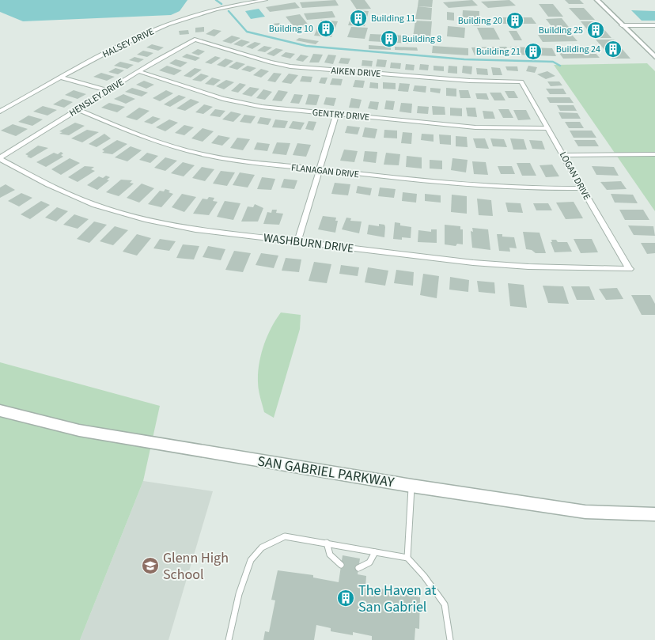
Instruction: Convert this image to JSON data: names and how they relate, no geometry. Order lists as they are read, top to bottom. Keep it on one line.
{"streets":{"street":["HALSEY DRIVE","AIKEN DRIVE","HENSLEY DRIVE","GENTRY DRIVE","FLANAGAN DRIVE","LOGAN DRIVE","WASHBURN DRIVE","SAN GABRIEL PARKWAY"]},"crossings":[["AIKEN DRIVE","HENSLEY DRIVE"],["AIKEN DRIVE","LOGAN DRIVE"],["HENSLEY DRIVE","GENTRY DRIVE"],["HENSLEY DRIVE","FLANAGAN DRIVE"],["HENSLEY DRIVE","WASHBURN DRIVE"],["GENTRY DRIVE","LOGAN DRIVE"],["FLANAGAN DRIVE","LOGAN DRIVE"],["LOGAN DRIVE","WASHBURN DRIVE"]],"places":{"building":["Building 11","Building 20","Building 10","Building 25","Building 8","Building 24","Building 21","The Haven at San Gabriel"],"school or university":["Glenn High School"]}}
